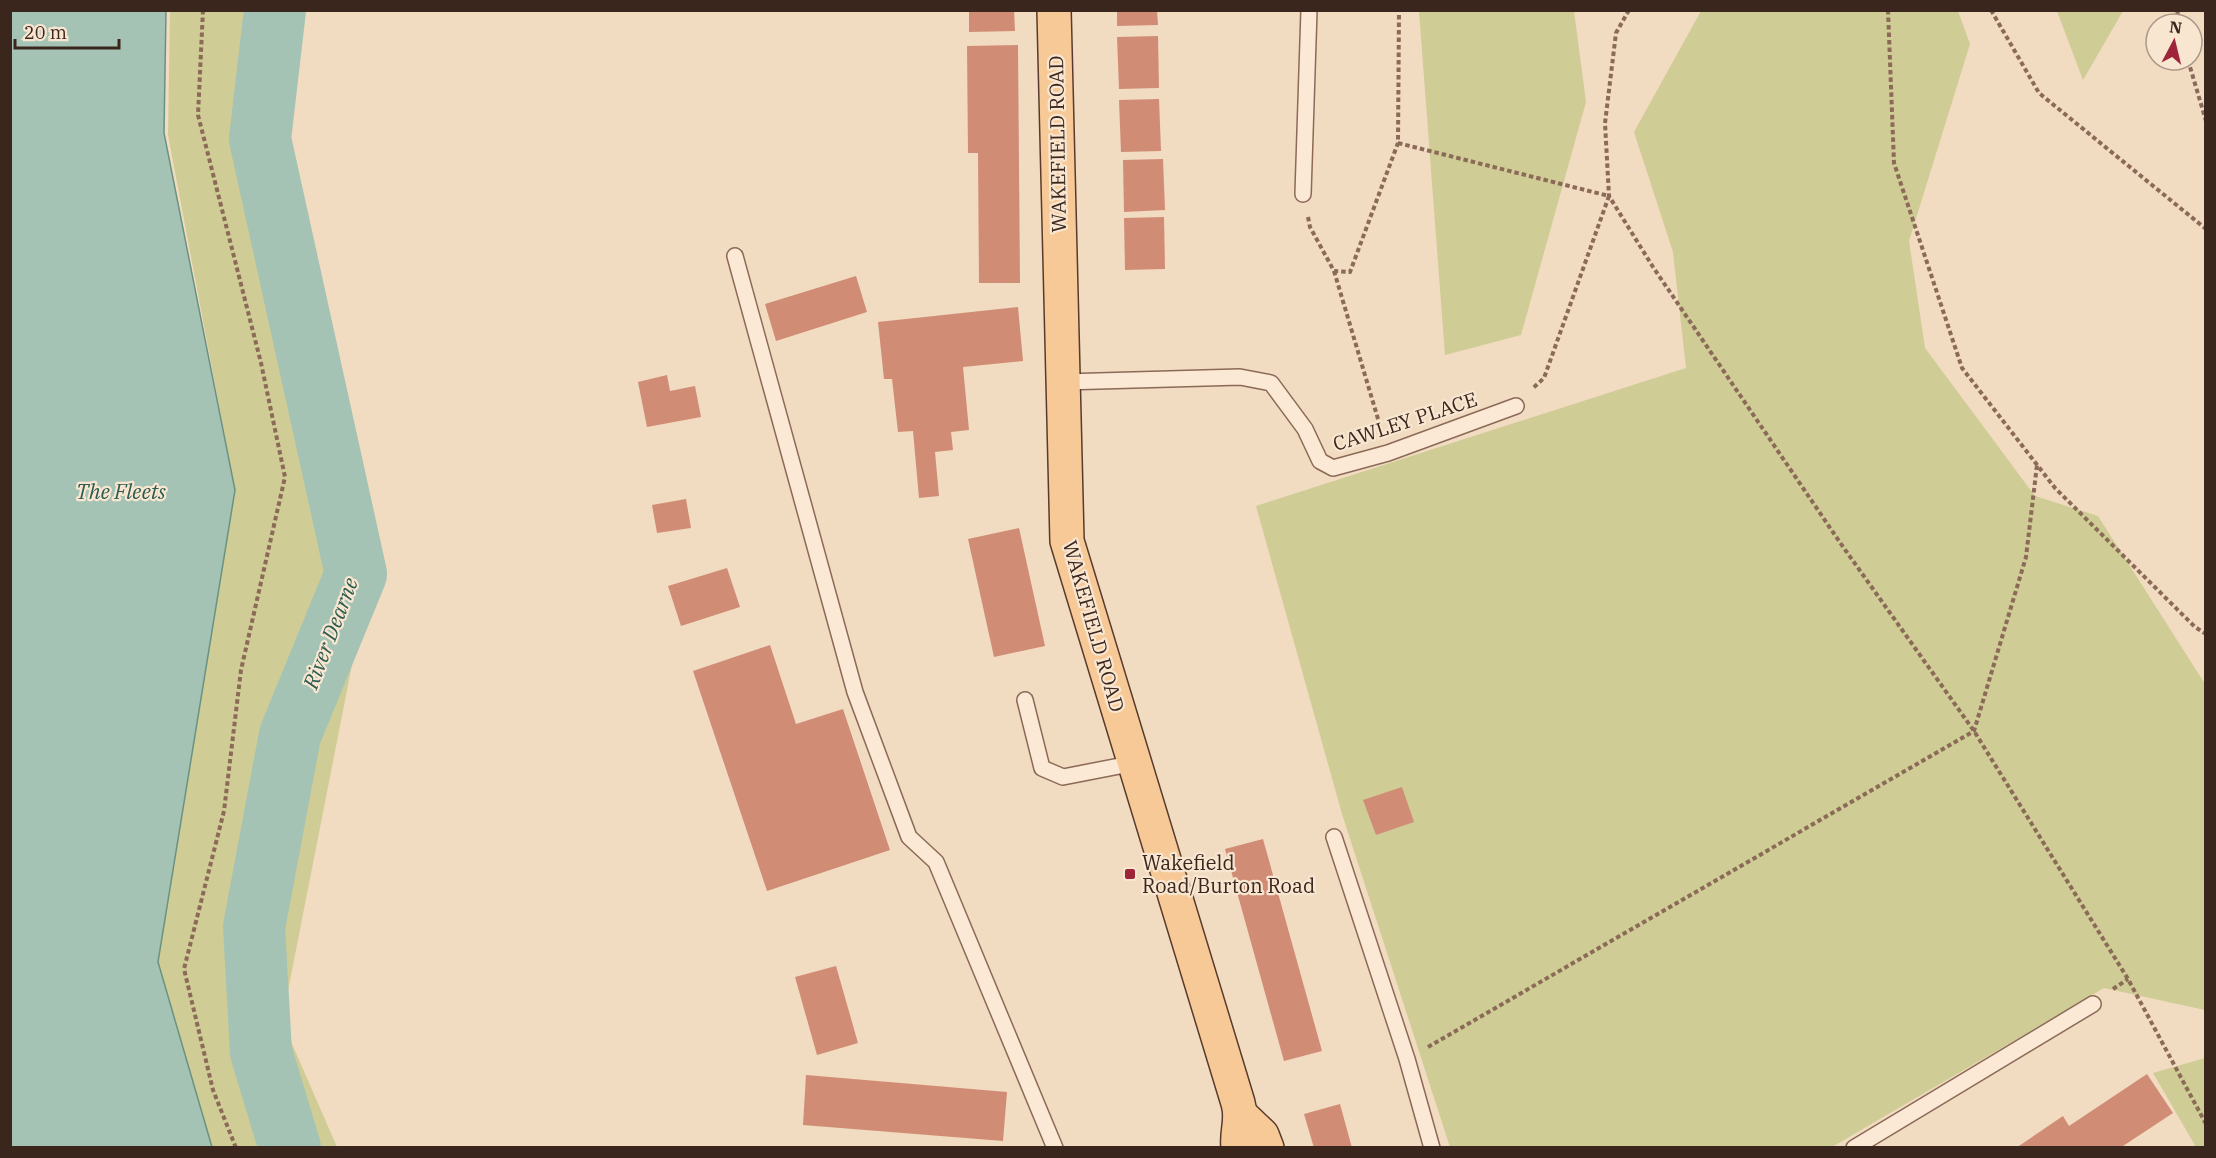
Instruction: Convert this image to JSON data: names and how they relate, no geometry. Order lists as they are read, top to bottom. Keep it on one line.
{"streets":{"main road":["WAKEFIELD ROAD"],"lane":["CAWLEY PLACE"]},"crossings":[["WAKEFIELD ROAD","CAWLEY PLACE"]],"water":["The Fleets","River Dearne"],"places":{"transit":["Wakefield Road/Burton Road"]},"scale_bar":"20 m","north":"top"}
